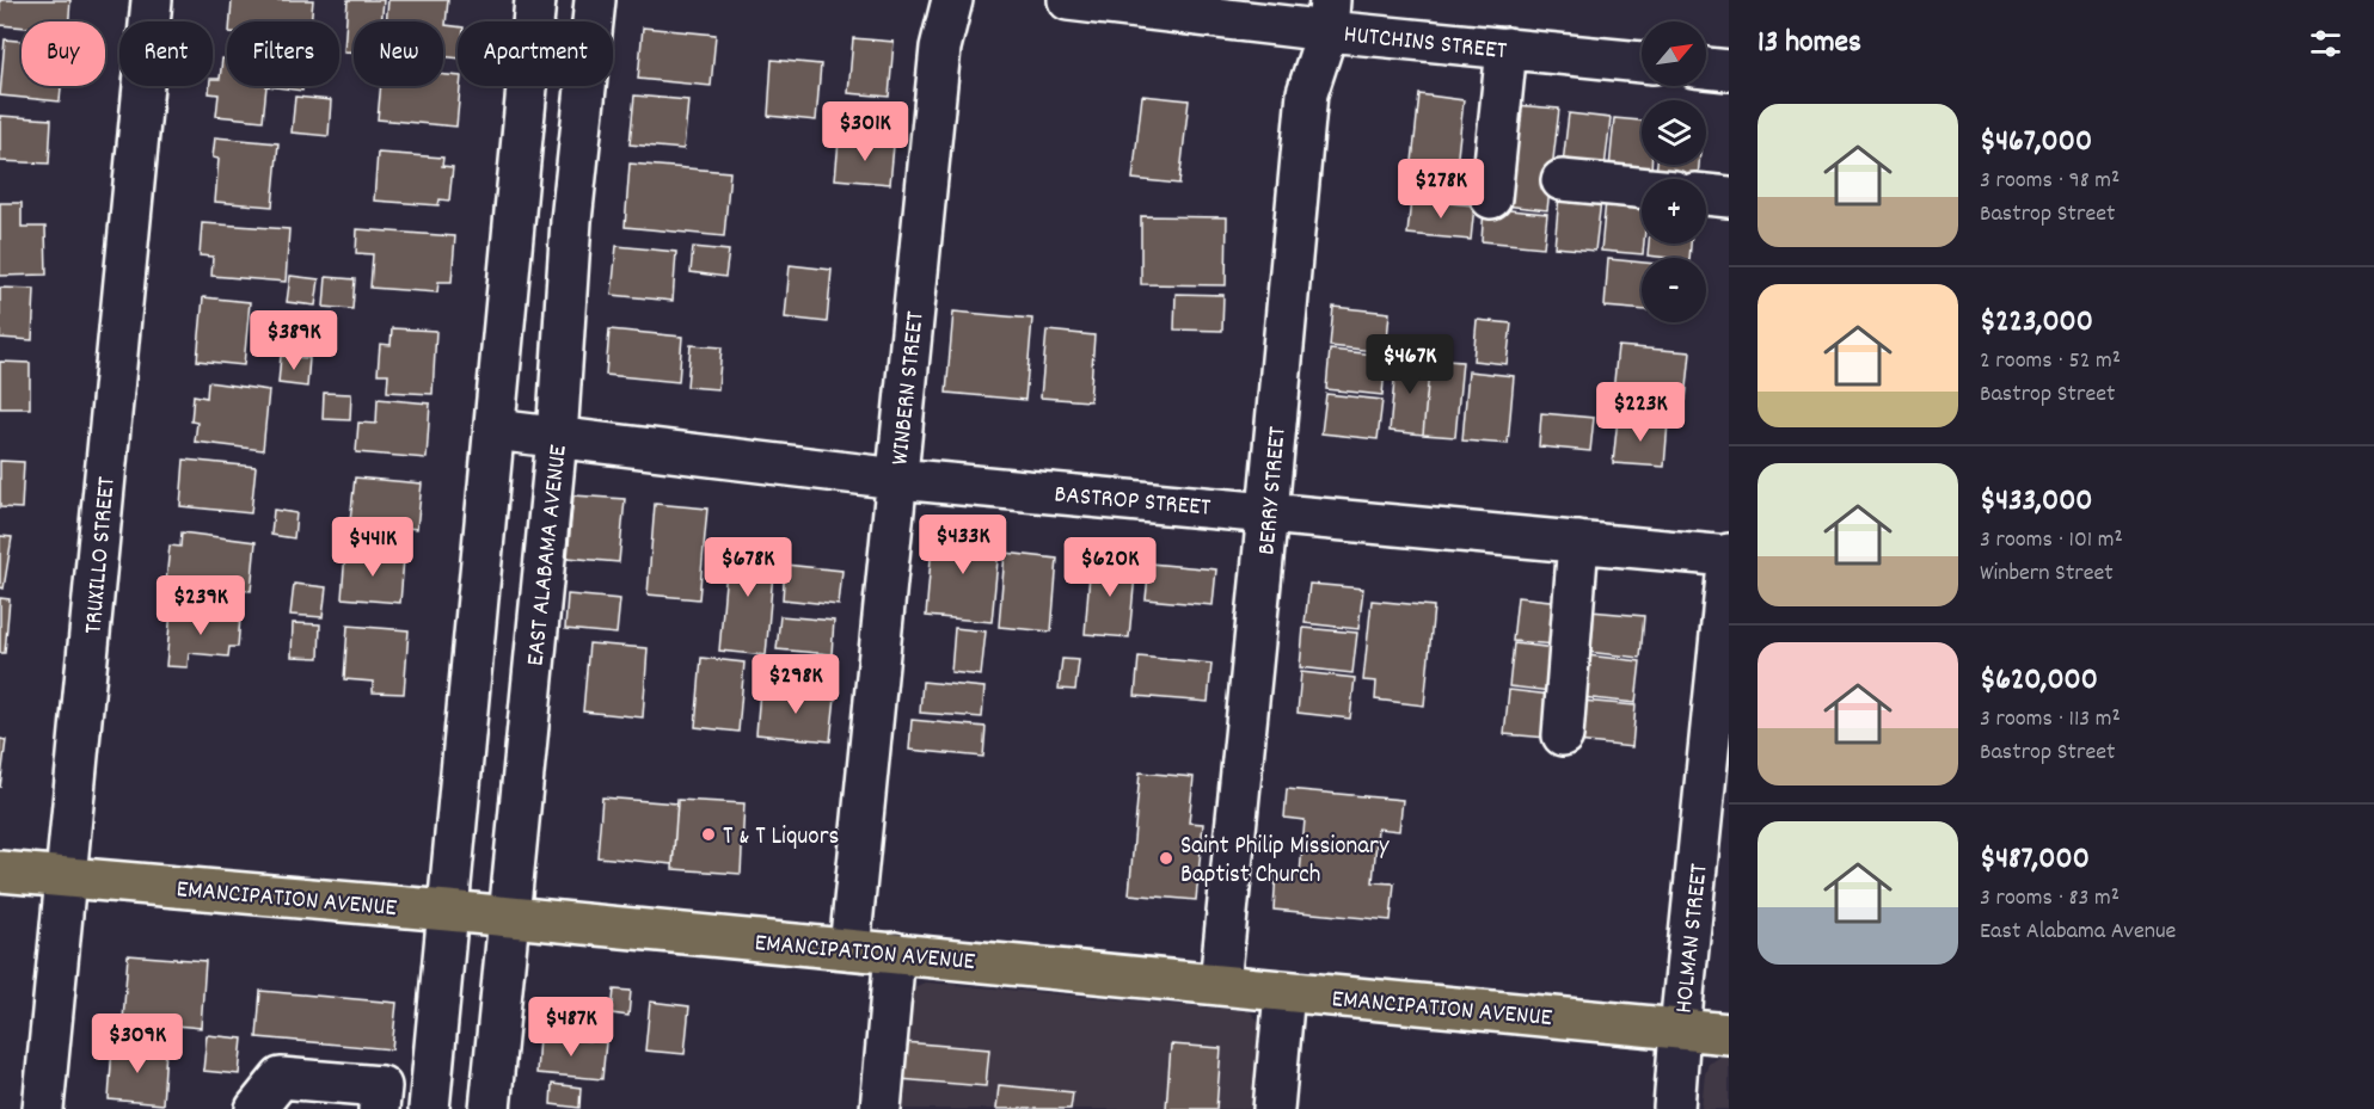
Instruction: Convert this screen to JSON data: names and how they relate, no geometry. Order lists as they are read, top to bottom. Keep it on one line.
{"streets":{"main road":["EMANCIPATION AVENUE"],"street":["HUTCHINS STREET","WINBERN STREET","BERRY STREET","BASTROP STREET","TRUXILLO STREET","EAST ALABAMA AVENUE","HOLMAN STREET"]},"crossings":[["HUTCHINS STREET","BERRY STREET"],["WINBERN STREET","BASTROP STREET"],["WINBERN STREET","EMANCIPATION AVENUE"],["BERRY STREET","BASTROP STREET"],["BERRY STREET","EMANCIPATION AVENUE"],["BASTROP STREET","EAST ALABAMA AVENUE"],["BASTROP STREET","HOLMAN STREET"],["TRUXILLO STREET","EMANCIPATION AVENUE"],["EAST ALABAMA AVENUE","EMANCIPATION AVENUE"],["EMANCIPATION AVENUE","HOLMAN STREET"]],"places":["T & T Liquors","Saint Philip Missionary Baptist Church"],"north":"top right","page":{"heading":"13 homes","map_buttons":["+","−"],"chip":["Buy","Rent","Filters","New","Apartment"],"list":[{"name":"$467,000","note":"3 rooms · 98 m² · Bastrop Street"},{"name":"$223,000","note":"2 rooms · 52 m² · Bastrop Street"},{"name":"$433,000","note":"3 rooms · 101 m² · Winbern Street"},{"name":"$620,000","note":"3 rooms · 113 m² · Bastrop Street"},{"name":"$487,000","note":"3 rooms · 83 m² · East Alabama Avenue"}],"price":["$301K","$278K","$389K","$467K","$223K","$433K","$441K","$678K","$620K","$239K","$298K","$487K","$309K"]}}
